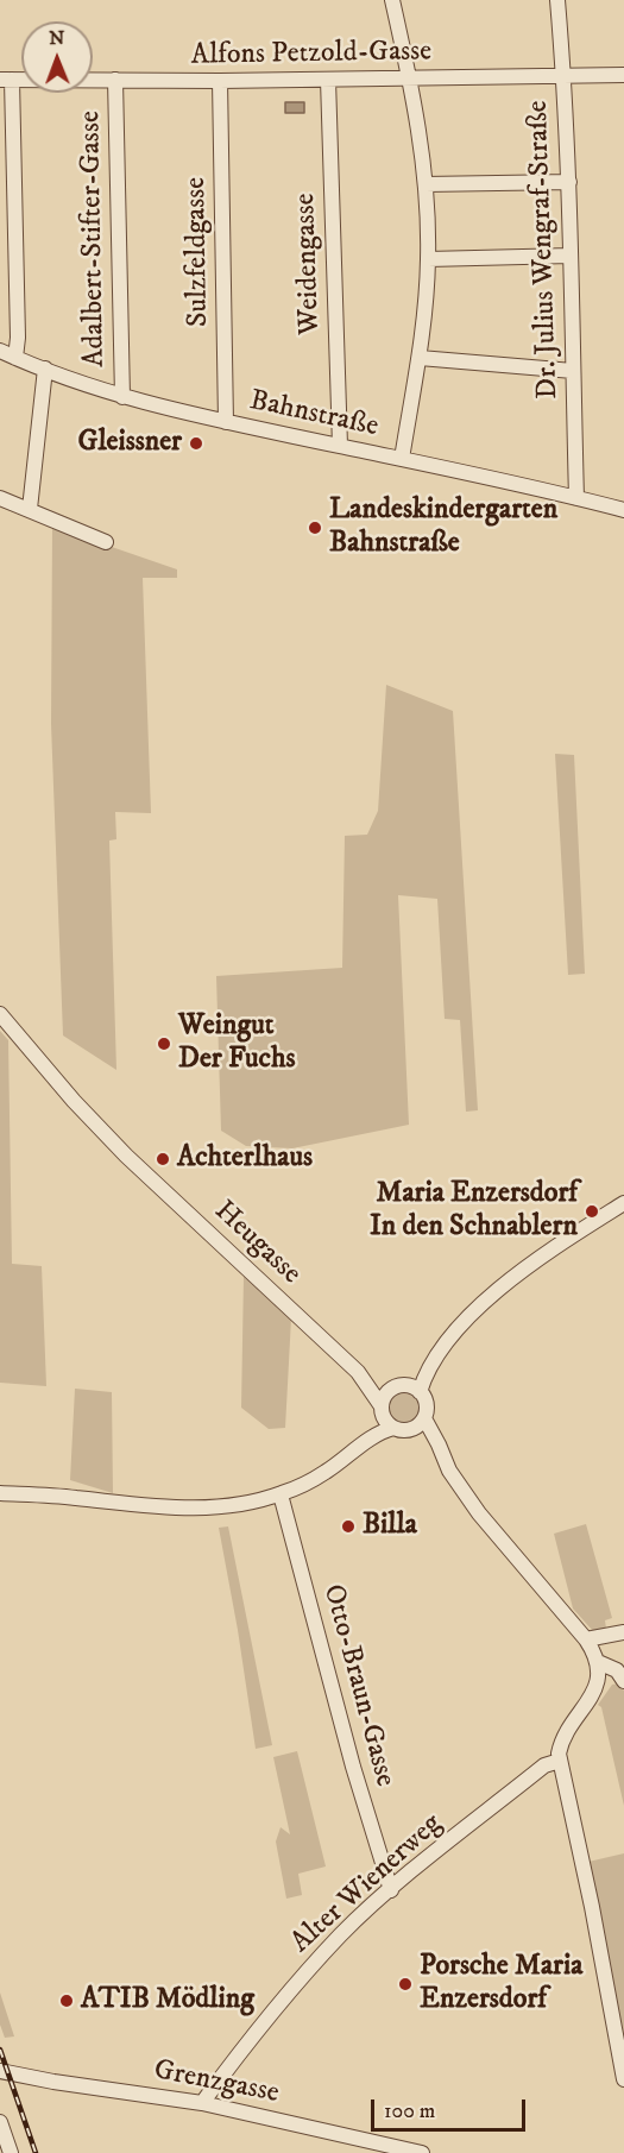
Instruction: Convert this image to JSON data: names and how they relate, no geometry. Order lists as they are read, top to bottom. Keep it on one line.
{"streets":{"street":["Alfons Petzold-Gasse","Adalbert-Stifter-Gasse","Dr. Julius Wengraf-Straße","Sulzfeldgasse","Weidengasse","Bahnstraße","Heugasse","Otto-Braun-Gasse","Alter Wienerweg","Grenzgasse"]},"crossings":[["Alfons Petzold-Gasse","Adalbert-Stifter-Gasse"],["Alfons Petzold-Gasse","Dr. Julius Wengraf-Straße"],["Alfons Petzold-Gasse","Sulzfeldgasse"],["Alfons Petzold-Gasse","Weidengasse"],["Adalbert-Stifter-Gasse","Bahnstraße"],["Dr. Julius Wengraf-Straße","Bahnstraße"],["Sulzfeldgasse","Bahnstraße"],["Weidengasse","Bahnstraße"],["Otto-Braun-Gasse","Alter Wienerweg"],["Alter Wienerweg","Grenzgasse"]],"places":["Gleissner","Landeskindergarten Bahnstraße","Weingut Der Fuchs","Achterlhaus","Maria Enzersdorf In den Schnablern","Billa","Porsche Maria Enzersdorf","ATIB Mödling"],"scale_bar":"100 m","north":"top"}
